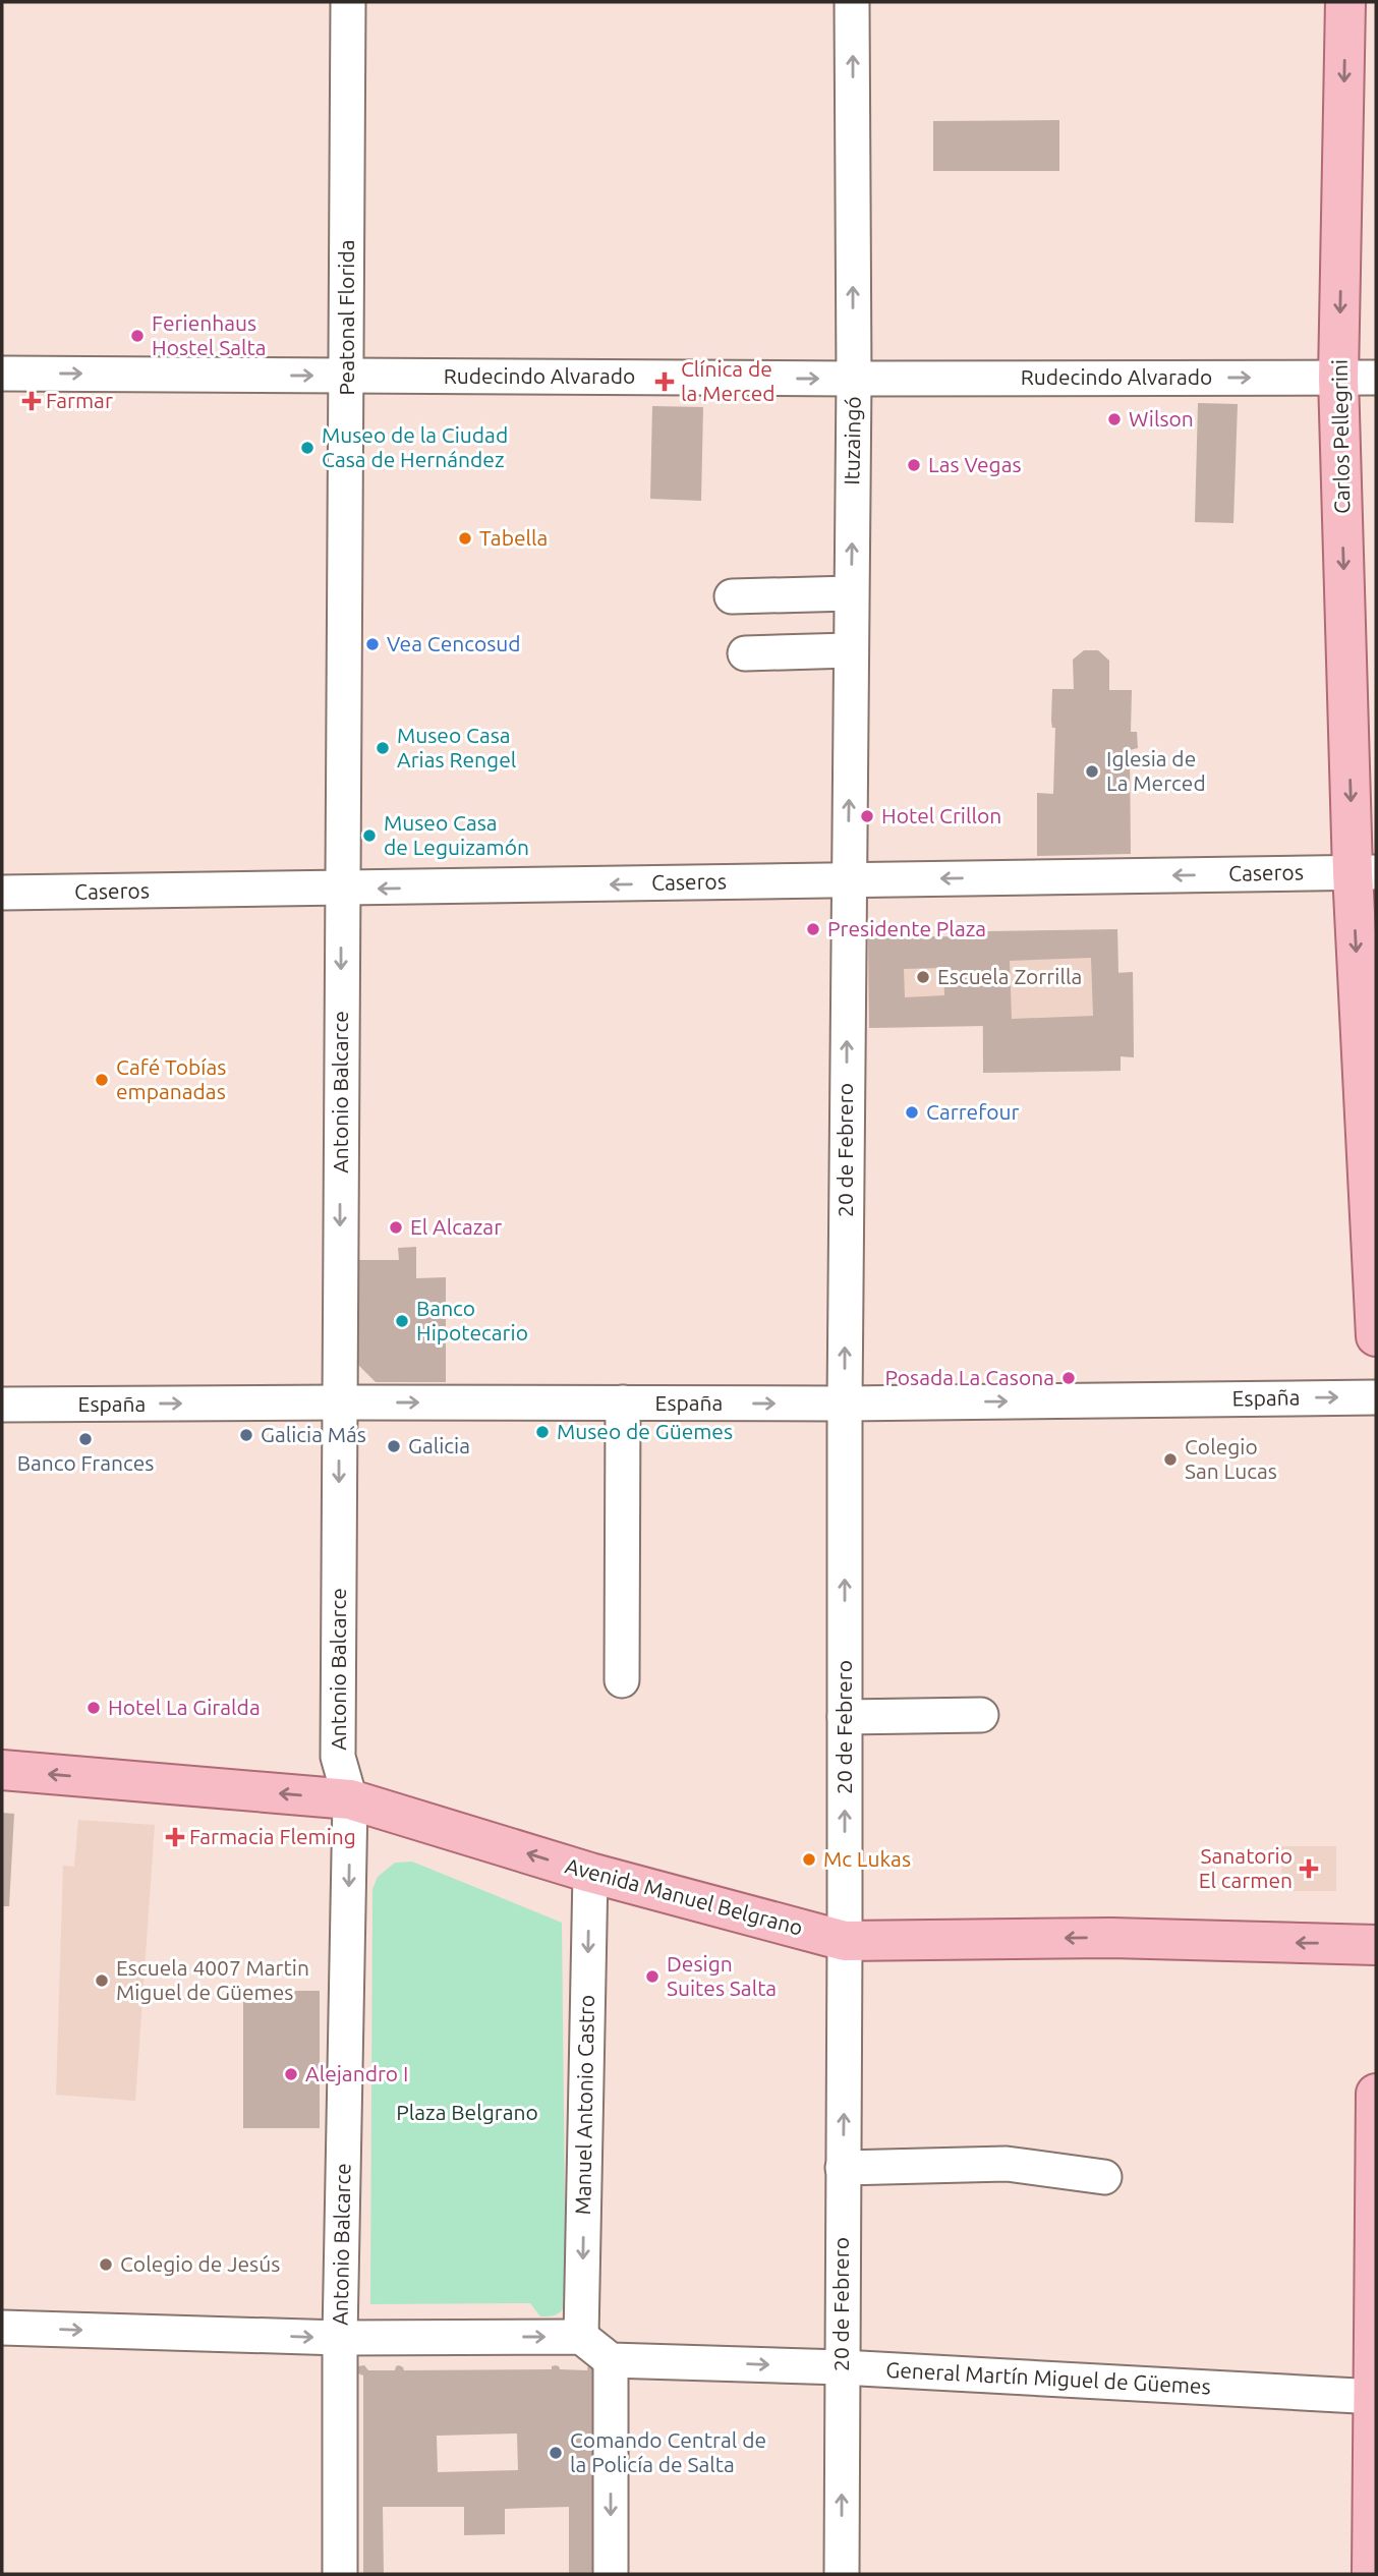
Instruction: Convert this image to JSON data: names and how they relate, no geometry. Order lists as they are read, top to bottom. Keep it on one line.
{"streets":{"main road":["Carlos Pellegrini","Avenida Manuel Belgrano"],"street":["Peatonal Florida","Rudecindo Alvarado","Ituzaingó","Caseros","Antonio Balcarce","20 de Febrero","España","Manuel Antonio Castro","General Martín Miguel de Güemes"]},"crossings":[["Peatonal Florida","Rudecindo Alvarado"],["Peatonal Florida","Caseros"],["Peatonal Florida","Antonio Balcarce"],["Rudecindo Alvarado","Carlos Pellegrini"],["Rudecindo Alvarado","Ituzaingó"],["Carlos Pellegrini","Caseros"],["Ituzaingó","Caseros"],["Ituzaingó","20 de Febrero"],["Caseros","Antonio Balcarce"],["Caseros","20 de Febrero"],["Antonio Balcarce","España"],["Antonio Balcarce","Avenida Manuel Belgrano"],["20 de Febrero","España"],["20 de Febrero","Avenida Manuel Belgrano"],["20 de Febrero","General Martín Miguel de Güemes"],["Avenida Manuel Belgrano","Manuel Antonio Castro"]],"one_way":["Rudecindo Alvarado","Carlos Pellegrini","Ituzaingó","Caseros","Antonio Balcarce","España","Avenida Manuel Belgrano","Manuel Antonio Castro"],"parks":["Plaza Belgrano"],"places":{"other":["Ferienhaus Hostel Salta","Wilson","Museo de la Ciudad Casa de Hernández","Las Vegas","Tabella","Vea Cencosud","Museo Casa Arias Rengel","Iglesia de La Merced","Hotel Crillon","Museo Casa de Leguizamón","Presidente Plaza","Escuela Zorrilla","Café Tobías empanadas","Carrefour","El Alcazar","Banco Hipotecario","Posada La Casona","Museo de Güemes","Galicia Más","Banco Frances","Galicia","Colegio San Lucas","Hotel La Giralda","Mc Lukas","Design Suites Salta","Escuela 4007 Martin Miguel de Güemes","Alejandro I","Colegio de Jesús","Comando Central de la Policía de Salta"],"health":["Clínica de la Merced","Farmar","Farmacia Fleming","Sanatorio El carmen"]}}
